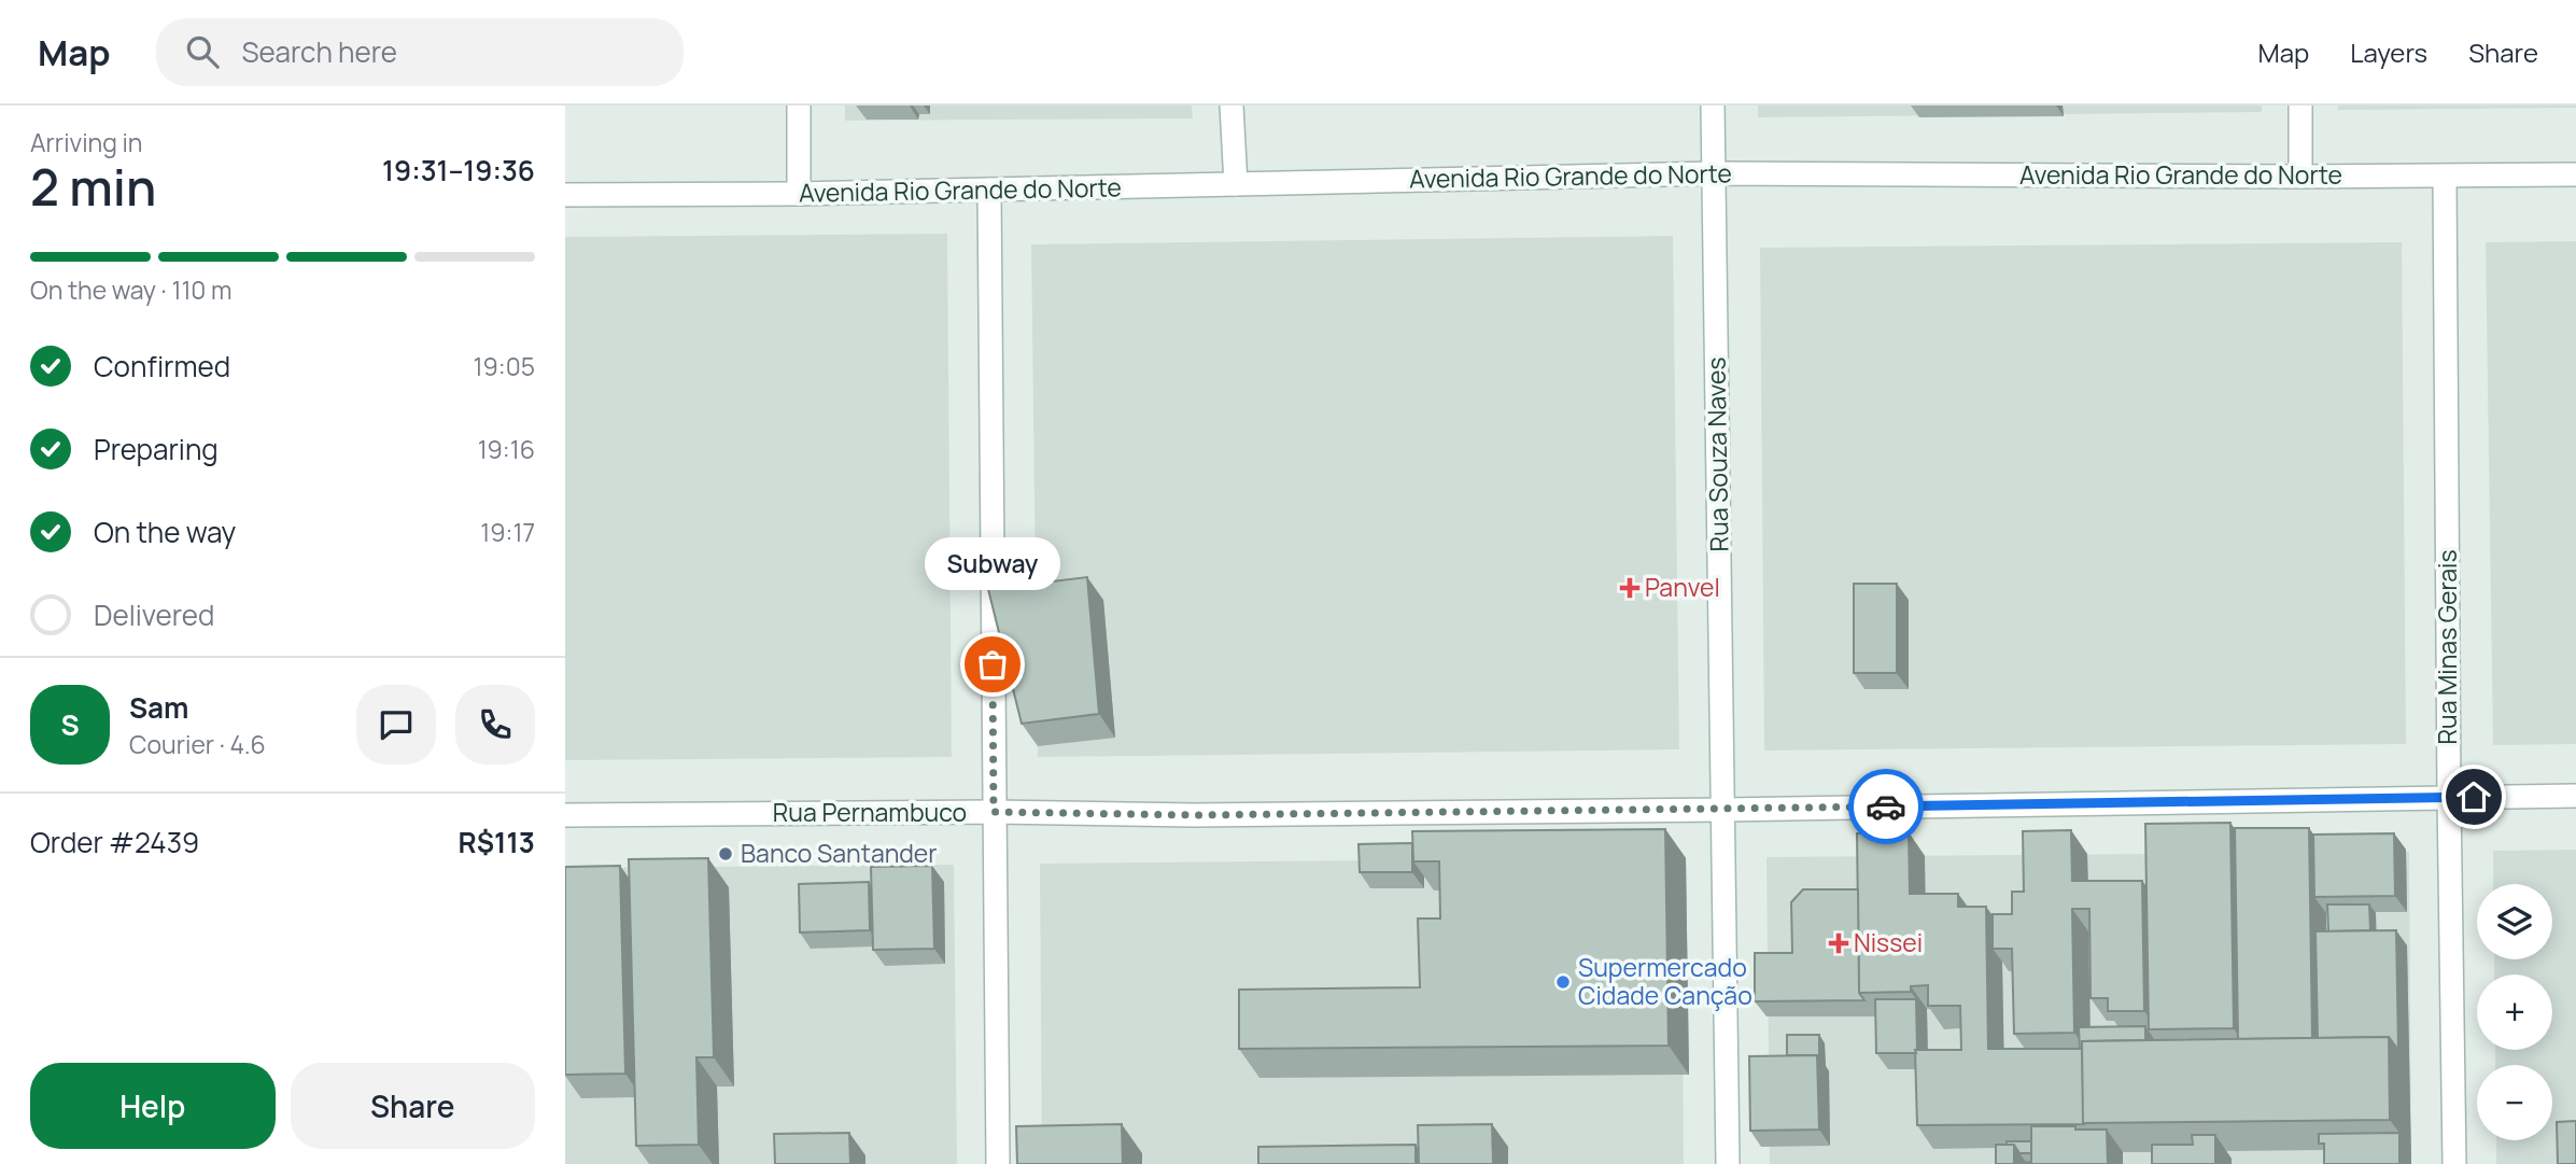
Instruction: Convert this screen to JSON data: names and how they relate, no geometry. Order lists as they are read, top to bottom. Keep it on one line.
{"streets":{"street":["Avenida Rio Grande do Norte","Rua Souza Naves","Rua Minas Gerais","Rua Pernambuco"]},"crossings":[["Avenida Rio Grande do Norte","Rua Souza Naves"],["Avenida Rio Grande do Norte","Rua Minas Gerais"],["Rua Souza Naves","Rua Pernambuco"],["Rua Minas Gerais","Rua Pernambuco"]],"places":{"health":["Panvel","Nissei"],"other":["Subway","Banco Santander","Supermercado Cidade Canção"]},"page":{"header":"Map","search":"Search here","nav":["Map","Layers","Share"],"heading":["2 min","Arriving in","19:31–19:36"],"panel":["Sam","Courier · 4.6","Order #2439","R$113"],"bar":"On the way · 110 m","list":[["Confirmed","19:05"],["Preparing","19:16"],["On the way","19:17"],"Delivered"],"bubble":"Subway","round":"S","map_buttons":["+","−"],"buttons":["Help","Share"]}}
